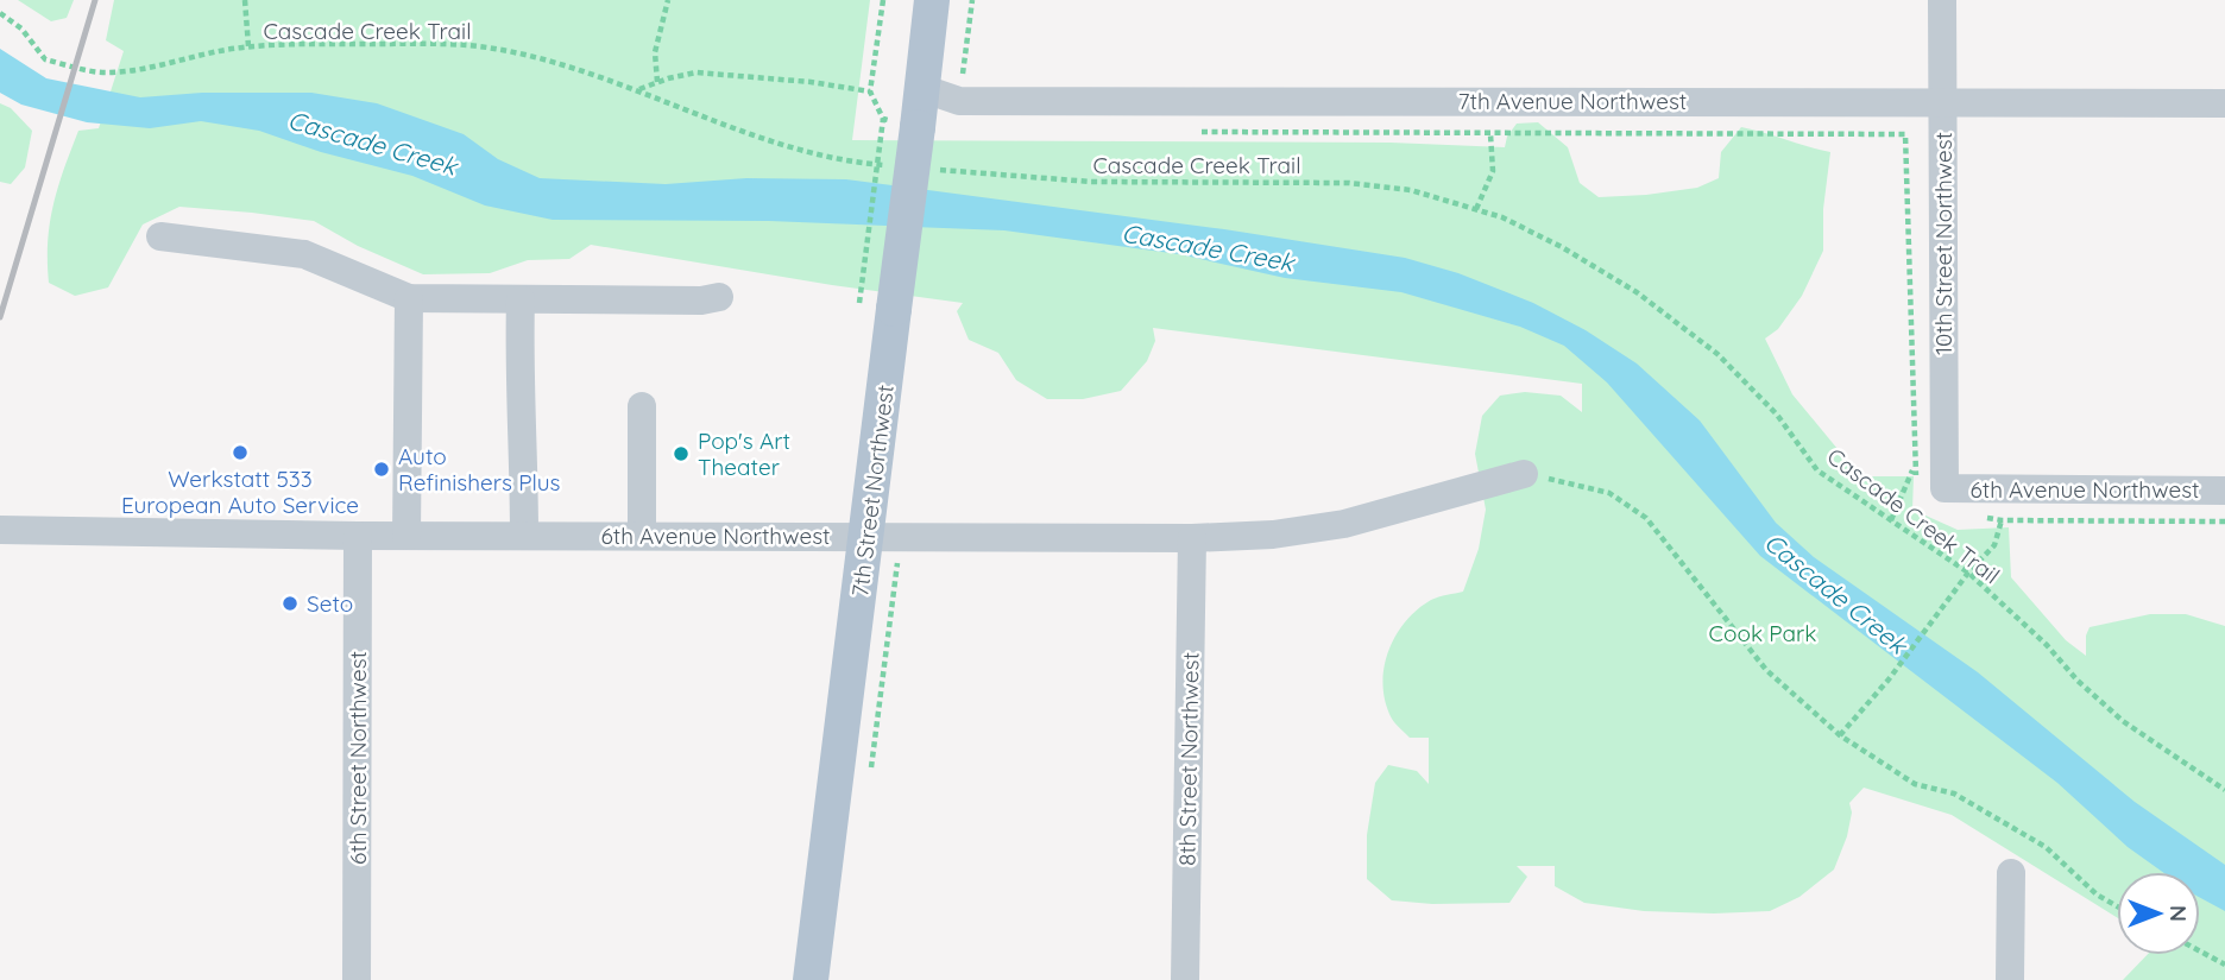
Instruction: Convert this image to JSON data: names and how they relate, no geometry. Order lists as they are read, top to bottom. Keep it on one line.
{"streets":{"main road":["7th Street Northwest"],"street":["7th Avenue Northwest","10th Street Northwest","6th Avenue Northwest","6th Street Northwest","8th Street Northwest"],"path":["Cascade Creek Trail"]},"crossings":[["7th Avenue Northwest","10th Street Northwest"],["7th Avenue Northwest","7th Street Northwest"],["10th Street Northwest","6th Avenue Northwest"],["6th Avenue Northwest","7th Street Northwest"],["6th Avenue Northwest","6th Street Northwest"],["6th Avenue Northwest","8th Street Northwest"]],"water":["Cascade Creek"],"parks":["Cook Park"],"places":["Werkstatt 533 European Auto Service","Pop's Art Theater","Auto Refinishers Plus","Seto"],"north":"right"}
